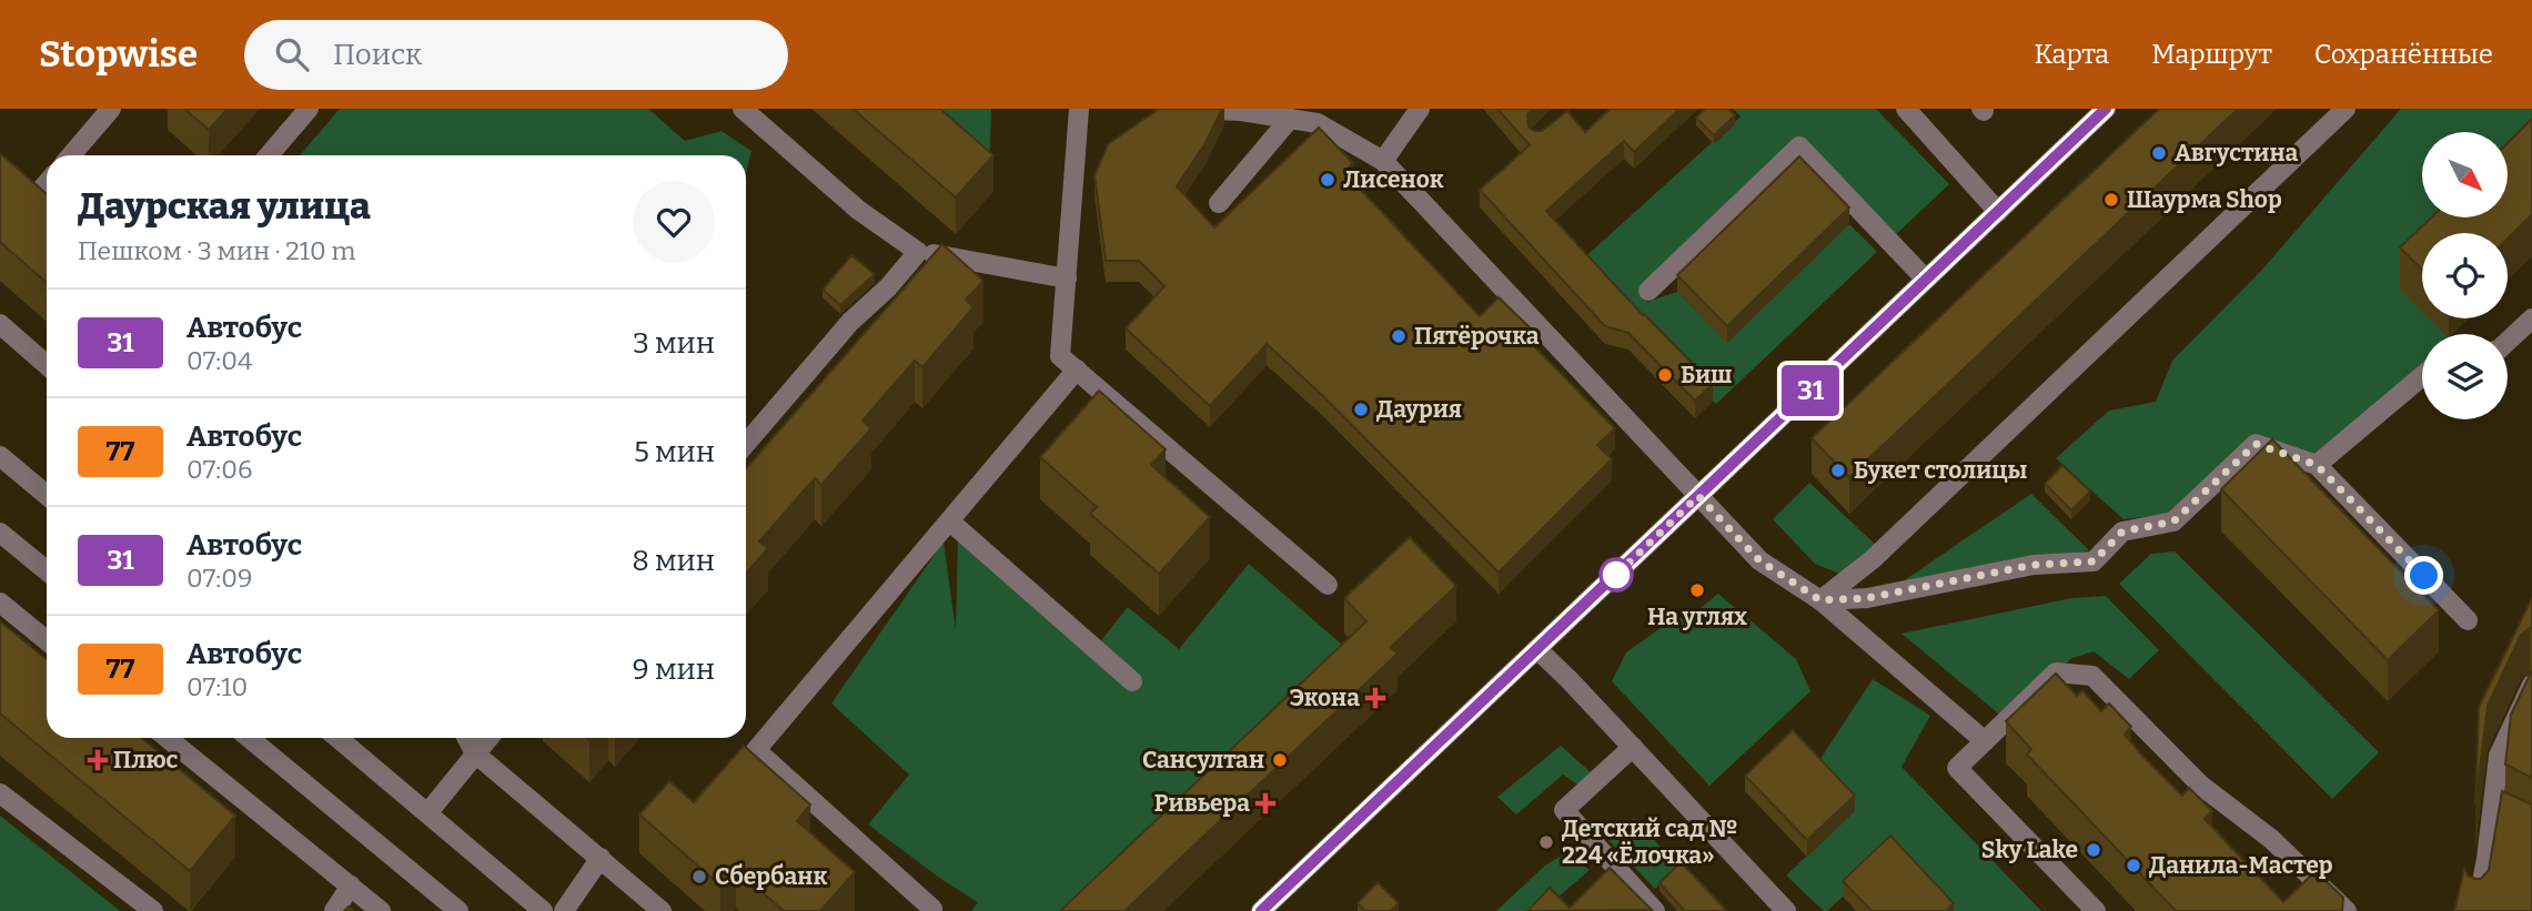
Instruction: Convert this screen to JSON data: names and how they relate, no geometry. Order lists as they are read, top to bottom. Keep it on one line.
{"places":{"other":["Августина","Лисенок","Шаурма Shop","Пятёрочка","Биш","Даурия","Букет столицы","На углях","Сансултан","Детский сад № 224 «Ёлочка»","Sky Lake","Данила-Мастер","Сбербанк"],"health":["Экона","Плюс","Ривьера"]},"lines":["bus line 31"],"north":"bottom right","page":{"header":"Stopwise","search":"Поиск","nav":["Карта","Маршрут","Сохранённые"],"on_map":"31","heading":["Даурская улица","Пешком · 3 мин · 210 m"],"list":[{"mark":"31","name":"Автобус","note":"07:04","value":"3 мин"},{"mark":"77","name":"Автобус","note":"07:06","value":"5 мин"},{"mark":"31","name":"Автобус","note":"07:09","value":"8 мин"},{"mark":"77","name":"Автобус","note":"07:10","value":"9 мин"}]}}
